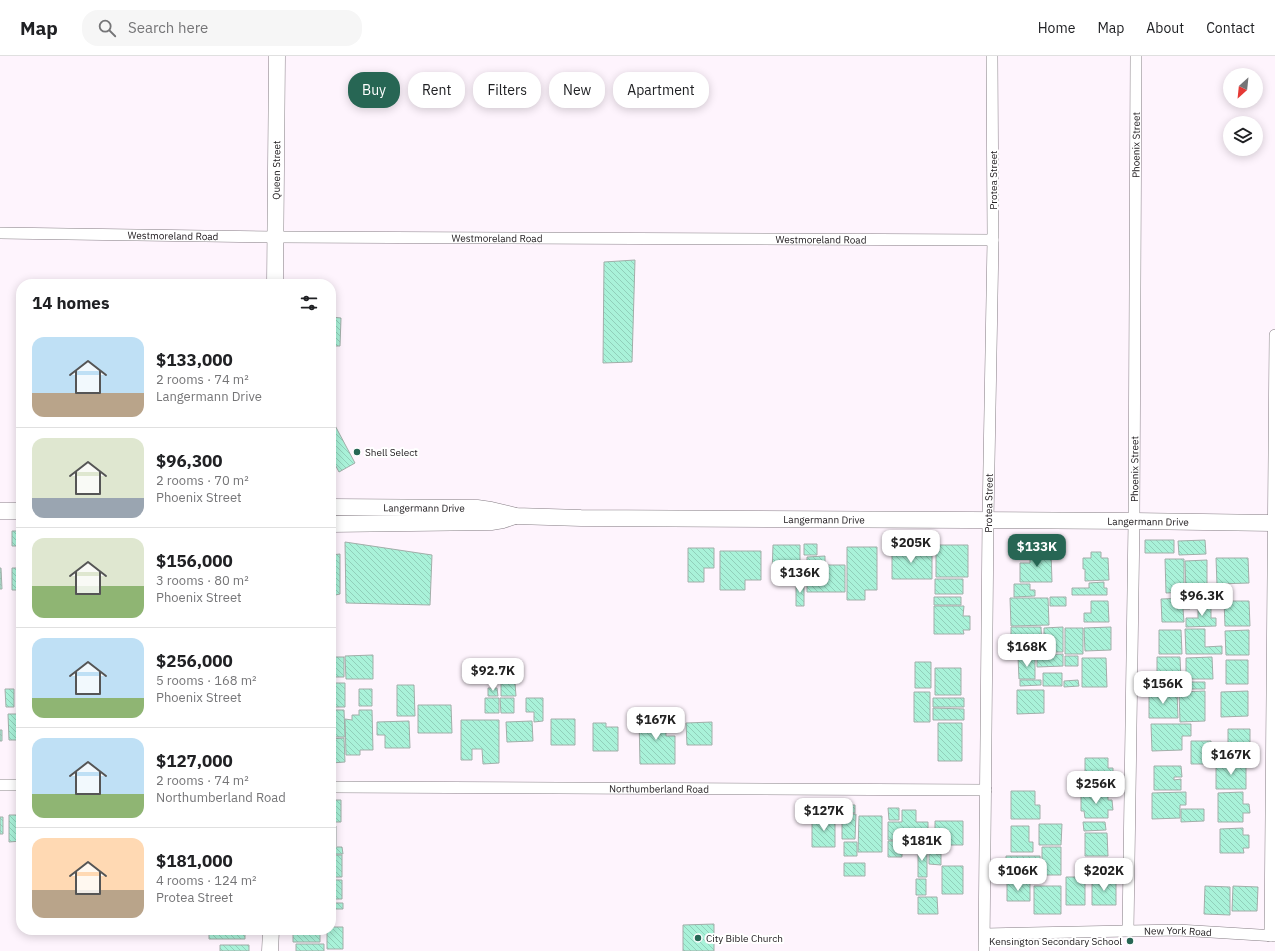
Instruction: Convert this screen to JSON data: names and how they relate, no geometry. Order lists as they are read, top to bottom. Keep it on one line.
{"streets":{"main road":["Queen Street","Langermann Drive"],"street":["Phoenix Street","Protea Street","Westmoreland Road","Northumberland Road","New York Road"]},"crossings":[["Phoenix Street","Langermann Drive"],["Phoenix Street","New York Road"],["Queen Street","Westmoreland Road"],["Protea Street","Westmoreland Road"],["Protea Street","Langermann Drive"],["Protea Street","Northumberland Road"],["Protea Street","New York Road"]],"places":["Shell Select","City Bible Church","Kensington Secondary School"],"north":"bottom left","page":{"header":"Map","search":"Search here","nav":["Home","Map","About","Contact"],"chip":["Buy","Rent","Filters","New","Apartment"],"heading":"14 homes","list":[{"name":"$133,000","note":"2 rooms · 74 m² · Langermann Drive"},{"name":"$96,300","note":"2 rooms · 70 m² · Phoenix Street"},{"name":"$156,000","note":"3 rooms · 80 m² · Phoenix Street"},{"name":"$256,000","note":"5 rooms · 168 m² · Phoenix Street"},{"name":"$127,000","note":"2 rooms · 74 m² · Northumberland Road"},{"name":"$181,000","note":"4 rooms · 124 m² · Protea Street"}],"price":["$205K","$133K","$136K","$96.3K","$168K","$92.7K","$156K","$167K","$167K","$256K","$127K","$181K","$106K","$202K"]}}
